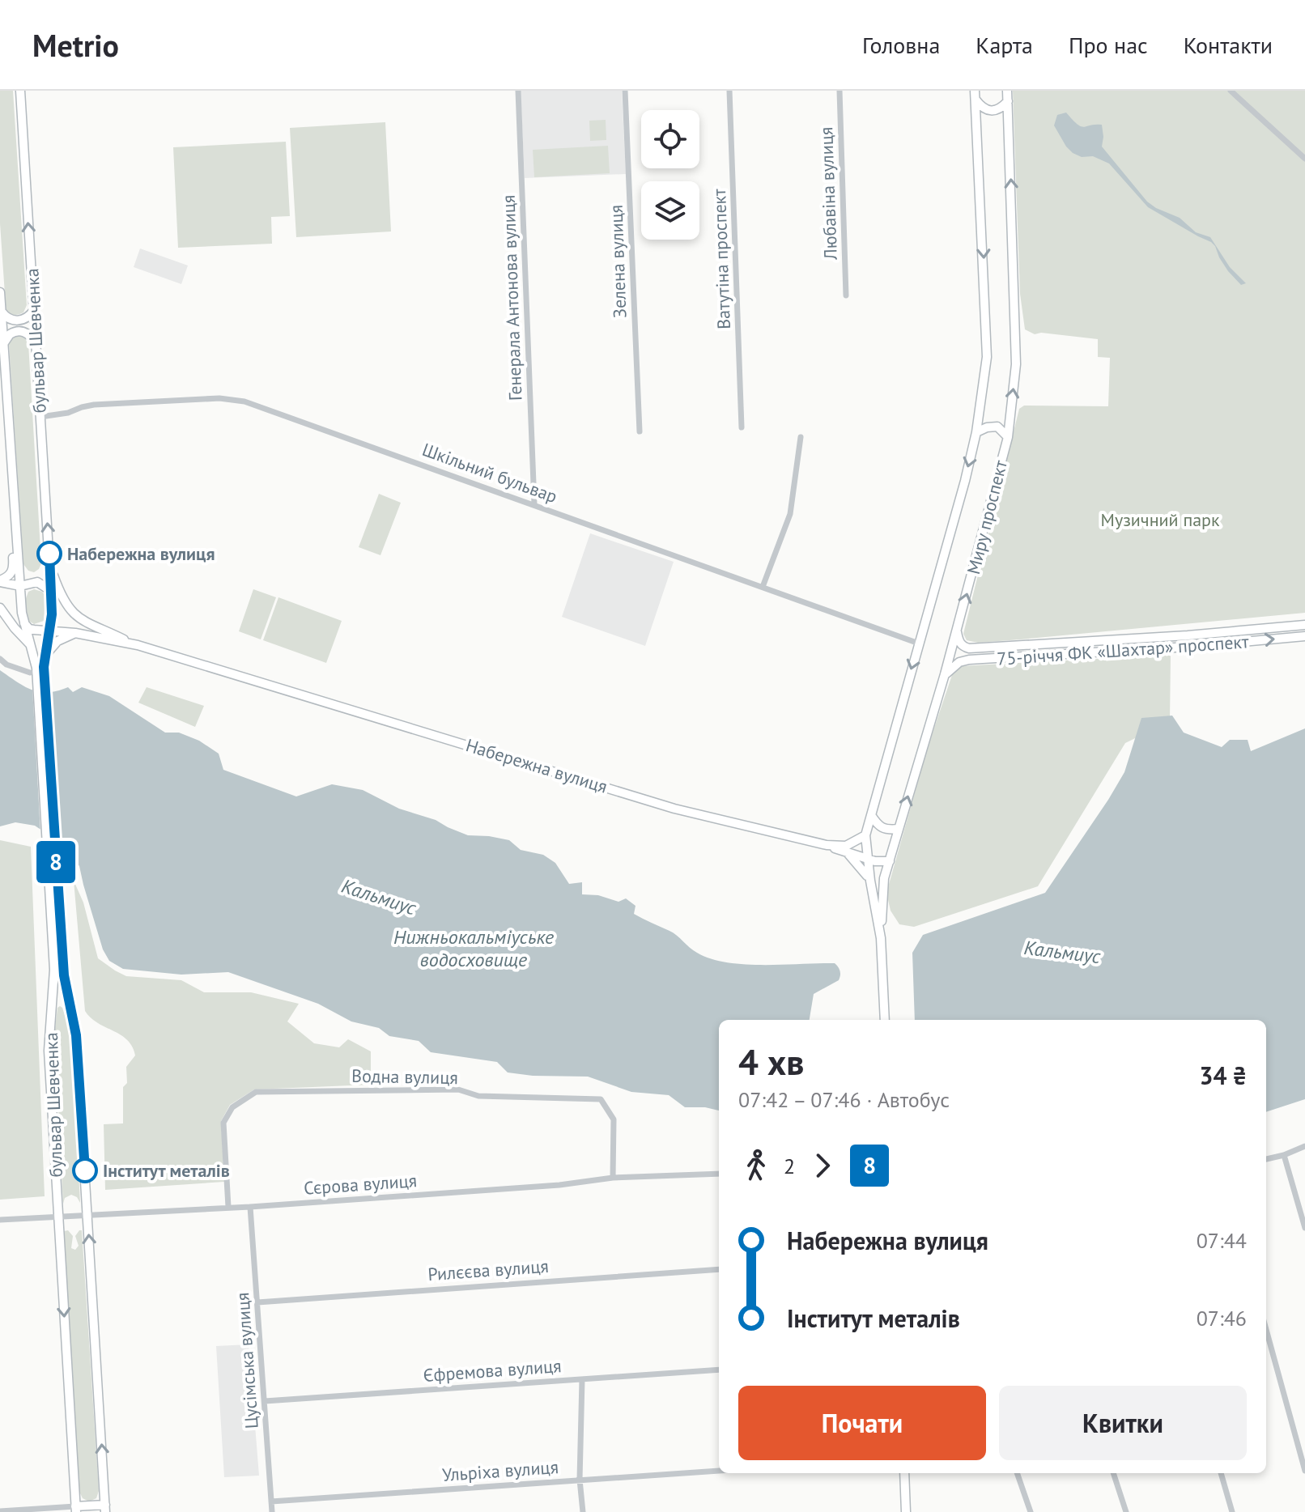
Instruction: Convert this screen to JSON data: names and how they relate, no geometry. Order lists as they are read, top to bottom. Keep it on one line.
{"streets":{"main road":["бульвар Шевченка","Миру проспект","75-річчя ФК «Шахтар» проспект","Набережна вулиця"],"street":["Любавіна вулиця","Ватутіна проспект","Зелена вулиця","Генерала Антонова вулиця","Шкільний бульвар","Водна вулиця","Сєрова вулиця","Рилєєва вулиця","Цусімська вулиця","Єфремова вулиця","Ульріха вулиця"]},"crossings":[["Генерала Антонова вулиця","Шкільний бульвар"],["бульвар Шевченка","Шкільний бульвар"],["бульвар Шевченка","Набережна вулиця"],["бульвар Шевченка","Сєрова вулиця"],["Шкільний бульвар","Миру проспект"],["Миру проспект","75-річчя ФК «Шахтар» проспект"],["Миру проспект","Набережна вулиця"],["Водна вулиця","Сєрова вулиця"],["Сєрова вулиця","Цусімська вулиця"],["Рилєєва вулиця","Цусімська вулиця"],["Цусімська вулиця","Єфремова вулиця"],["Цусімська вулиця","Ульріха вулиця"]],"water":["Кальмиус","Нижньокальміуське водосховище"],"parks":["Музичний парк"],"places":["Набережна вулиця","Інститут металів"],"lines":["bus line 8"],"page":{"header":"Metrio","nav":["Головна","Карта","Про нас","Контакти"],"on_map":"8","heading":["4 хв","07:42 – 07:46 · Автобус","34 ₴"],"legs":["2","8"],"list":[{"name":"Набережна вулиця","value":"07:44"},{"name":"Інститут металів","value":"07:46"}],"buttons":["Почати","Квитки"]}}
